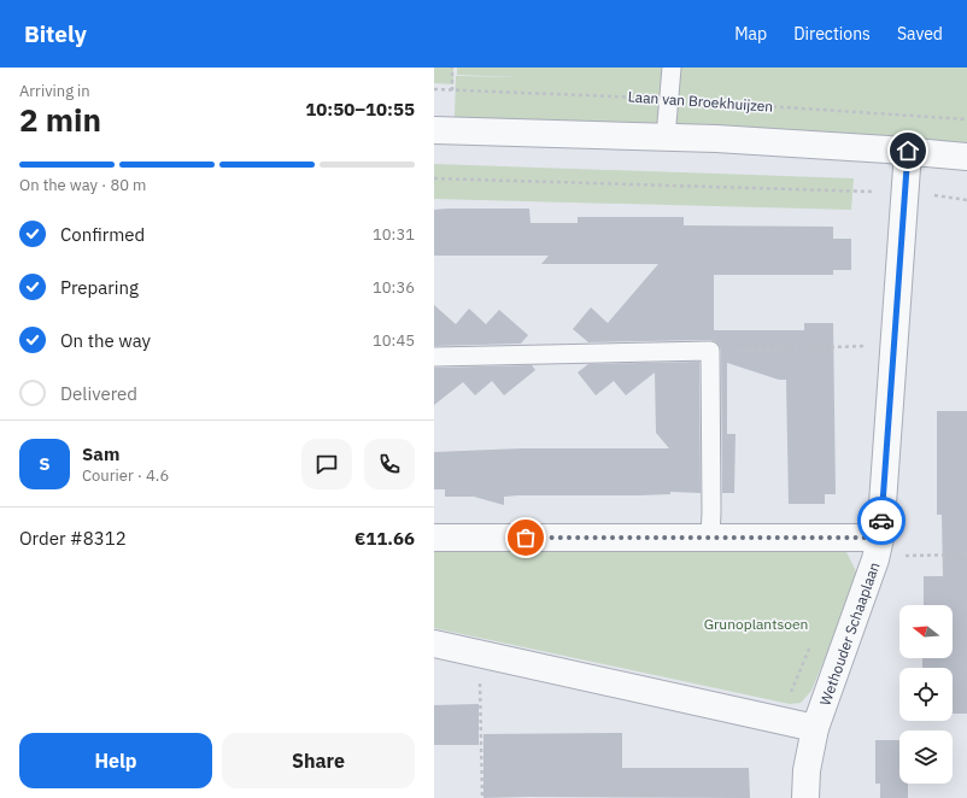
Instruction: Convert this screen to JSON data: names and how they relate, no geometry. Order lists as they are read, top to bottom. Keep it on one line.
{"streets":{"street":["Wethouder Schaaplaan"],"path":["Laan van Broekhuijzen"]},"parks":["Grunoplantsoen"],"north":"left","page":{"header":"Bitely","nav":["Map","Directions","Saved"],"heading":["2 min","Arriving in","10:50–10:55"],"panel":["Sam","Courier · 4.6","Order #8312","€11.66"],"bar":"On the way · 80 m","list":[["Confirmed","10:31"],["Preparing","10:36"],["On the way","10:45"],"Delivered"],"round":"S","buttons":["Help","Share"]}}
